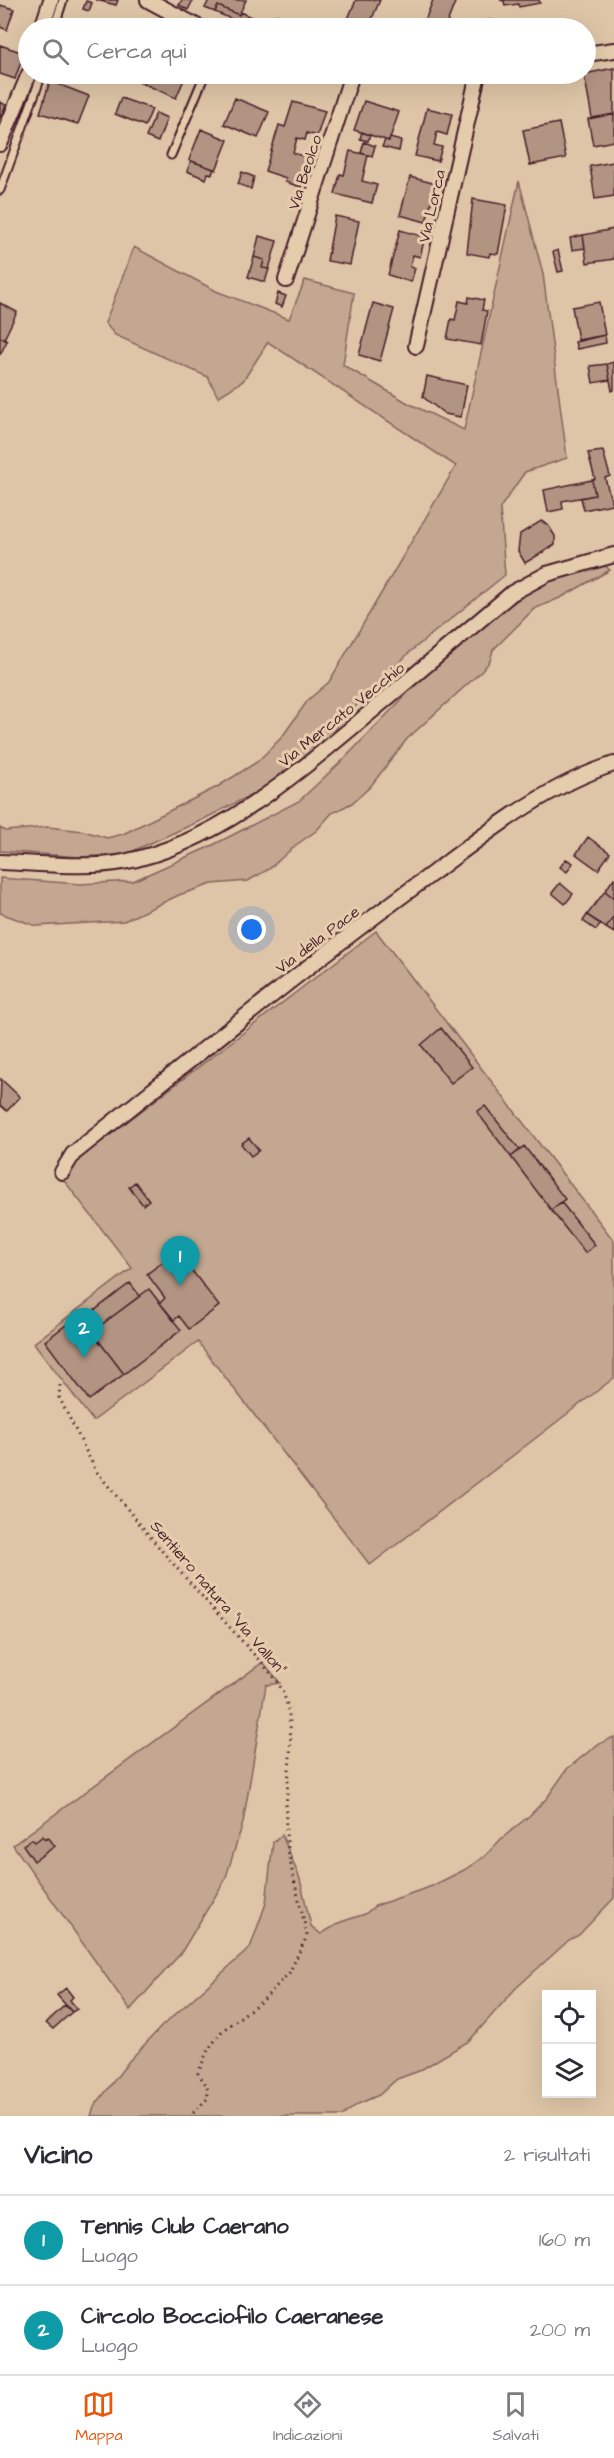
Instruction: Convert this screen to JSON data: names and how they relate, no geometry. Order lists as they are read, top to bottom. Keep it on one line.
{"streets":{"street":["Via Beolco","Via Lorca","Via Mercato Vecchio","Via della Pace"],"path":["Sentiero natura \"Via Vallon\""]},"page":{"search":"Cerca qui","pins":["1","2"],"heading":["Vicino","2 risultati"],"list":[{"mark":"1","name":"Tennis Club Caerano","note":"Luogo","value":"160 m"},{"mark":"2","name":"Circolo Bocciofilo Caeranese","note":"Luogo","value":"200 m"}],"nav":["Mappa","Indicazioni","Salvati"]}}
